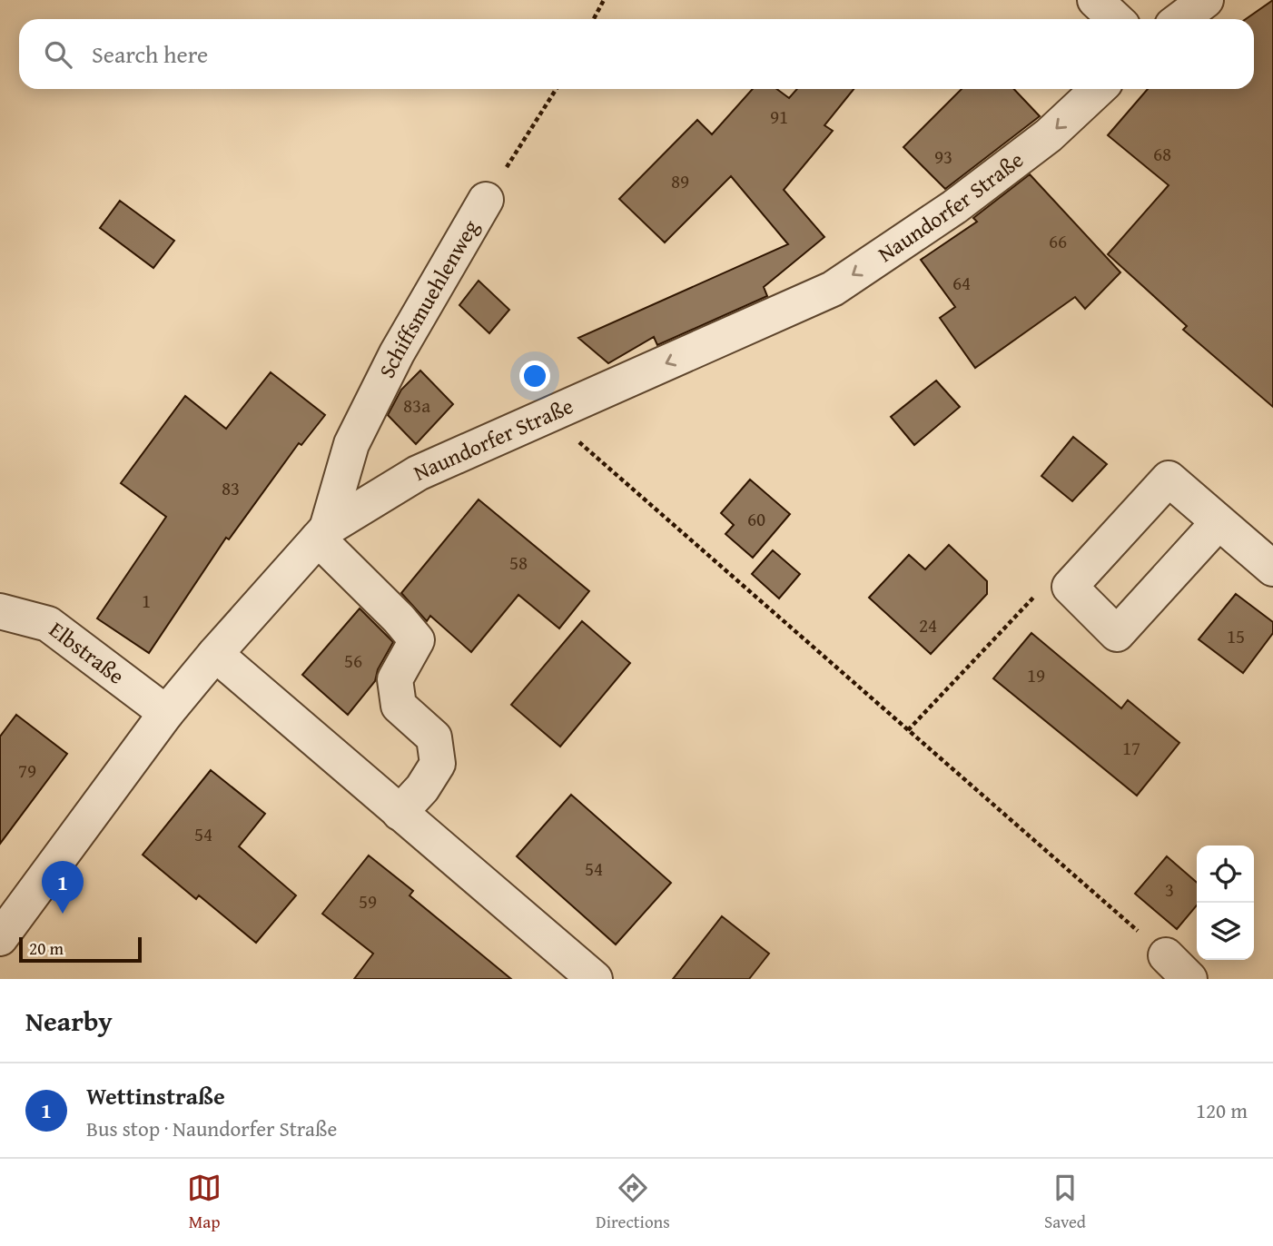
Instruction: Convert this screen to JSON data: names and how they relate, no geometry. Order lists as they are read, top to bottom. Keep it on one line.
{"streets":{"street":["Naundorfer Straße","Schiffsmuehlenweg","Elbstraße"]},"crossings":[["Naundorfer Straße","Schiffsmuehlenweg"],["Naundorfer Straße","Elbstraße"]],"one_way":["Naundorfer Straße"],"house_numbers":["91","68","93","89","66","64","83a","83","60","58","1","24","15","56","19","17","79","54","54","3","59"],"scale_bar":"20 m","page":{"search":"Search here","pins":"1","scale":"20 m","heading":"Nearby","list":[{"mark":"1","name":"Wettinstraße","note":"Bus stop · Naundorfer Straße","value":"120 m"}],"nav":["Map","Directions","Saved"]}}
